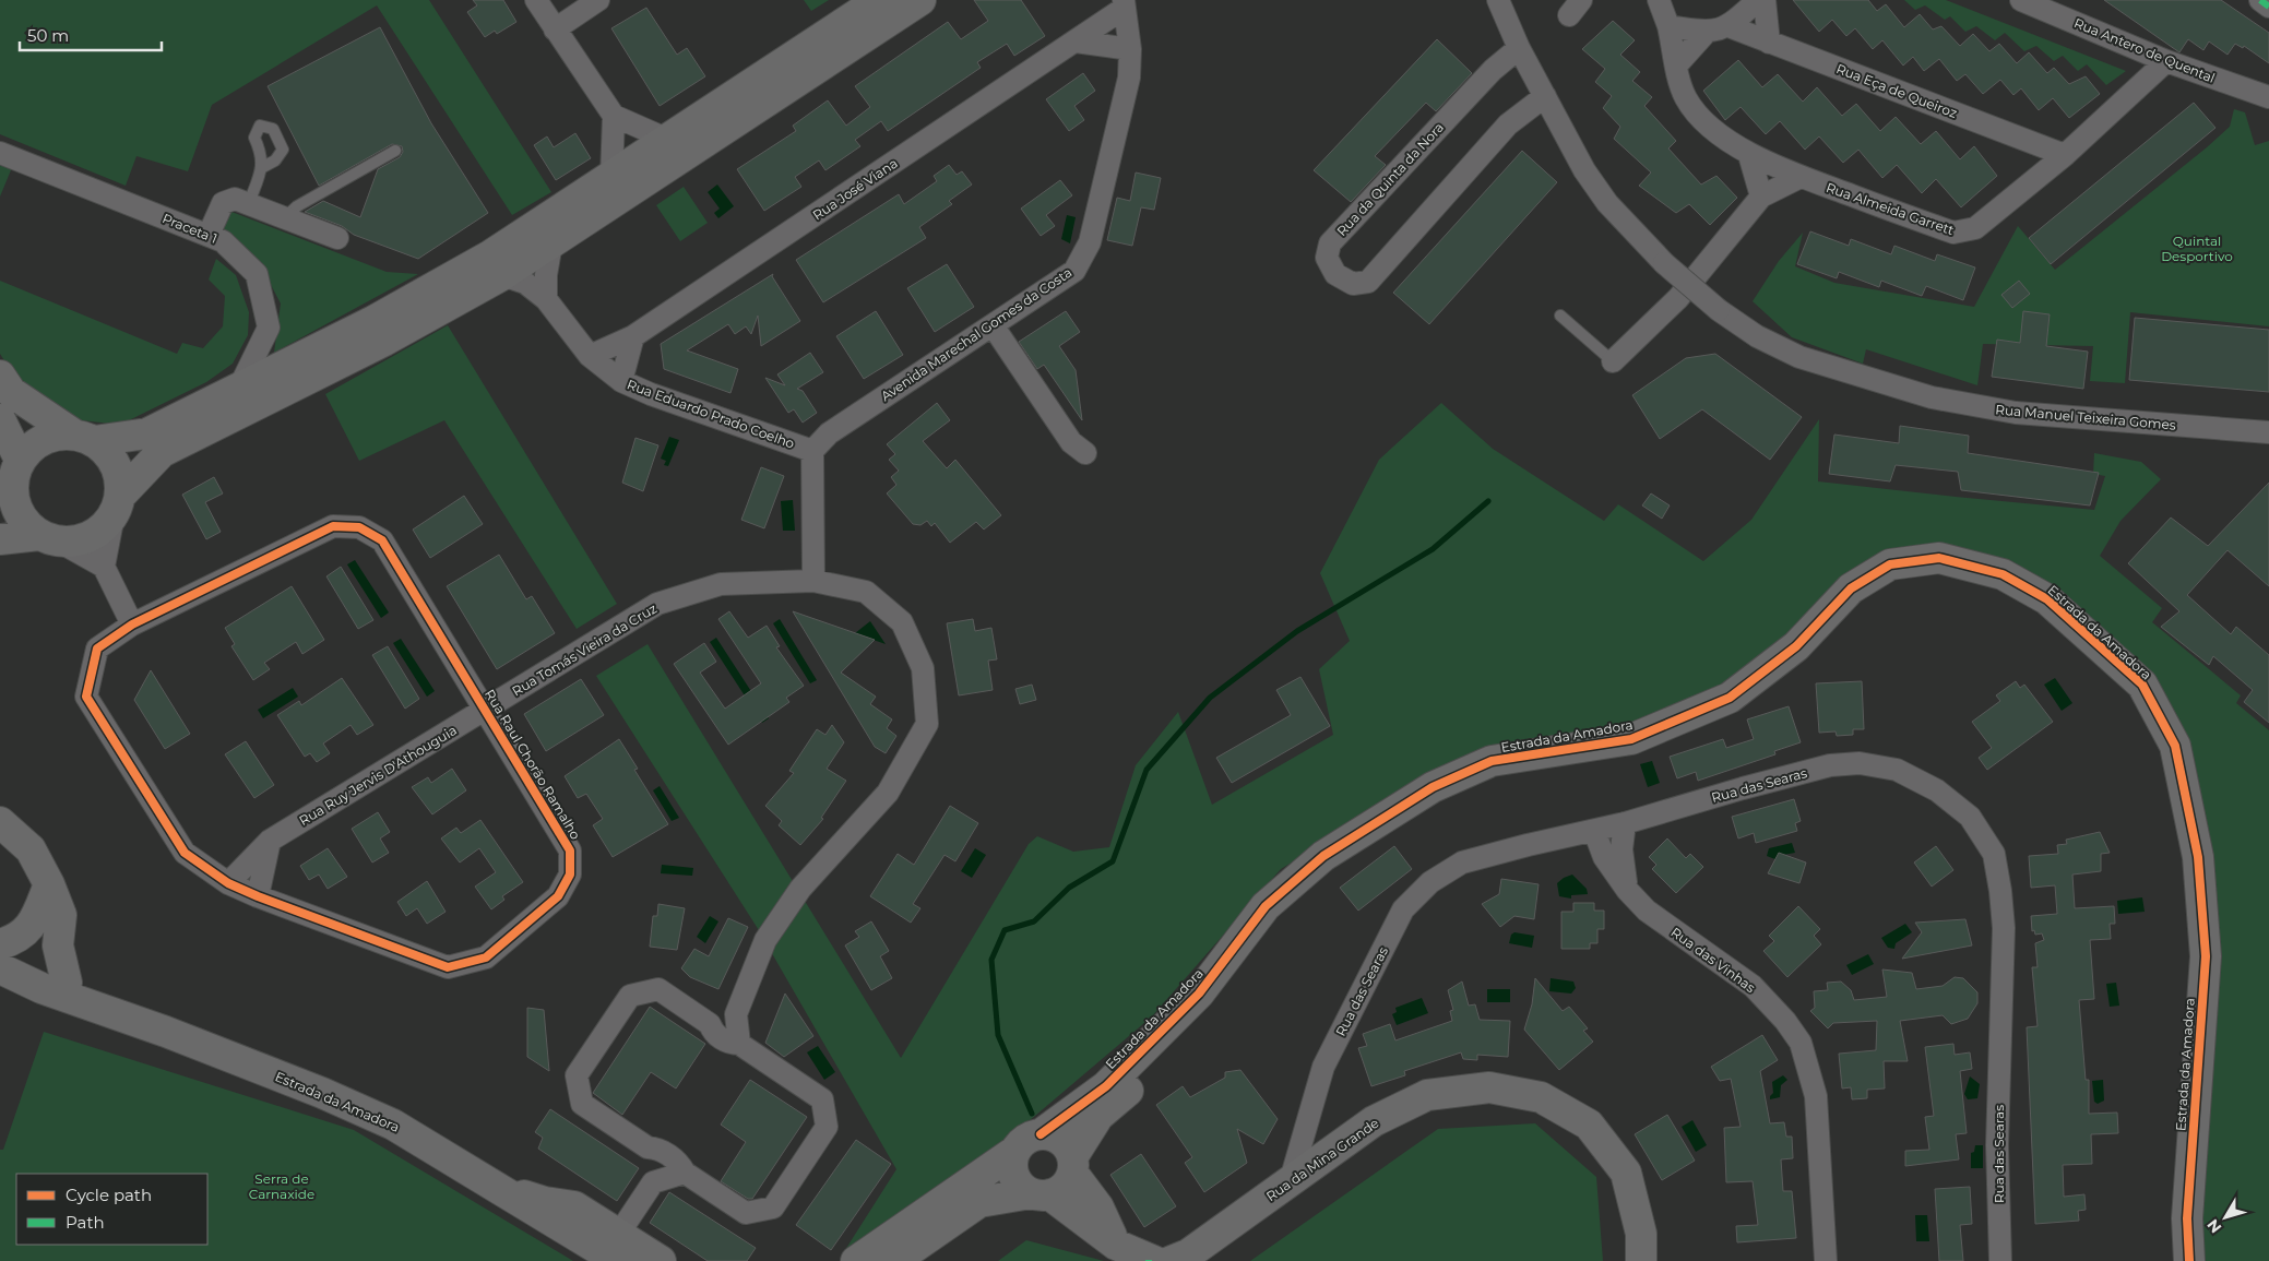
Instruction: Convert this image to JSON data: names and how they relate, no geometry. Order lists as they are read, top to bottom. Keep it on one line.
{"streets":{"street":["Rua Antero de Quental","Rua Eça de Queiroz","Rua da Quinta da Nora","Rua José Viana","Rua Almeida Garrett","Praceta 1","Avenida Marechal Gomes da Costa","Rua Eduardo Prado Coelho","Rua Manuel Teixeira Gomes","Estrada da Amadora","Rua Tomás Vieira da Cruz","Rua Raul Chorão Ramalho","Rua Ruy Jervis D'Athouguia","Rua das Searas","Rua das Vinhas","Rua da Mina Grande"]},"crossings":[["Rua Antero de Quental","Rua Almeida Garrett"],["Rua Eça de Queiroz","Rua Almeida Garrett"],["Rua da Quinta da Nora","Rua Manuel Teixeira Gomes"],["Rua José Viana","Avenida Marechal Gomes da Costa"],["Rua José Viana","Rua Eduardo Prado Coelho"],["Avenida Marechal Gomes da Costa","Rua Eduardo Prado Coelho"],["Rua Tomás Vieira da Cruz","Rua Raul Chorão Ramalho"],["Rua Tomás Vieira da Cruz","Rua Ruy Jervis D'Athouguia"],["Rua Raul Chorão Ramalho","Rua Ruy Jervis D'Athouguia"],["Rua das Searas","Rua das Vinhas"],["Rua das Searas","Rua da Mina Grande"]],"parks":["Quintal Desportivo","Serra de Carnaxide"],"legend":["Cycle path","Path"],"scale_bar":"50 m","north":"bottom left"}
